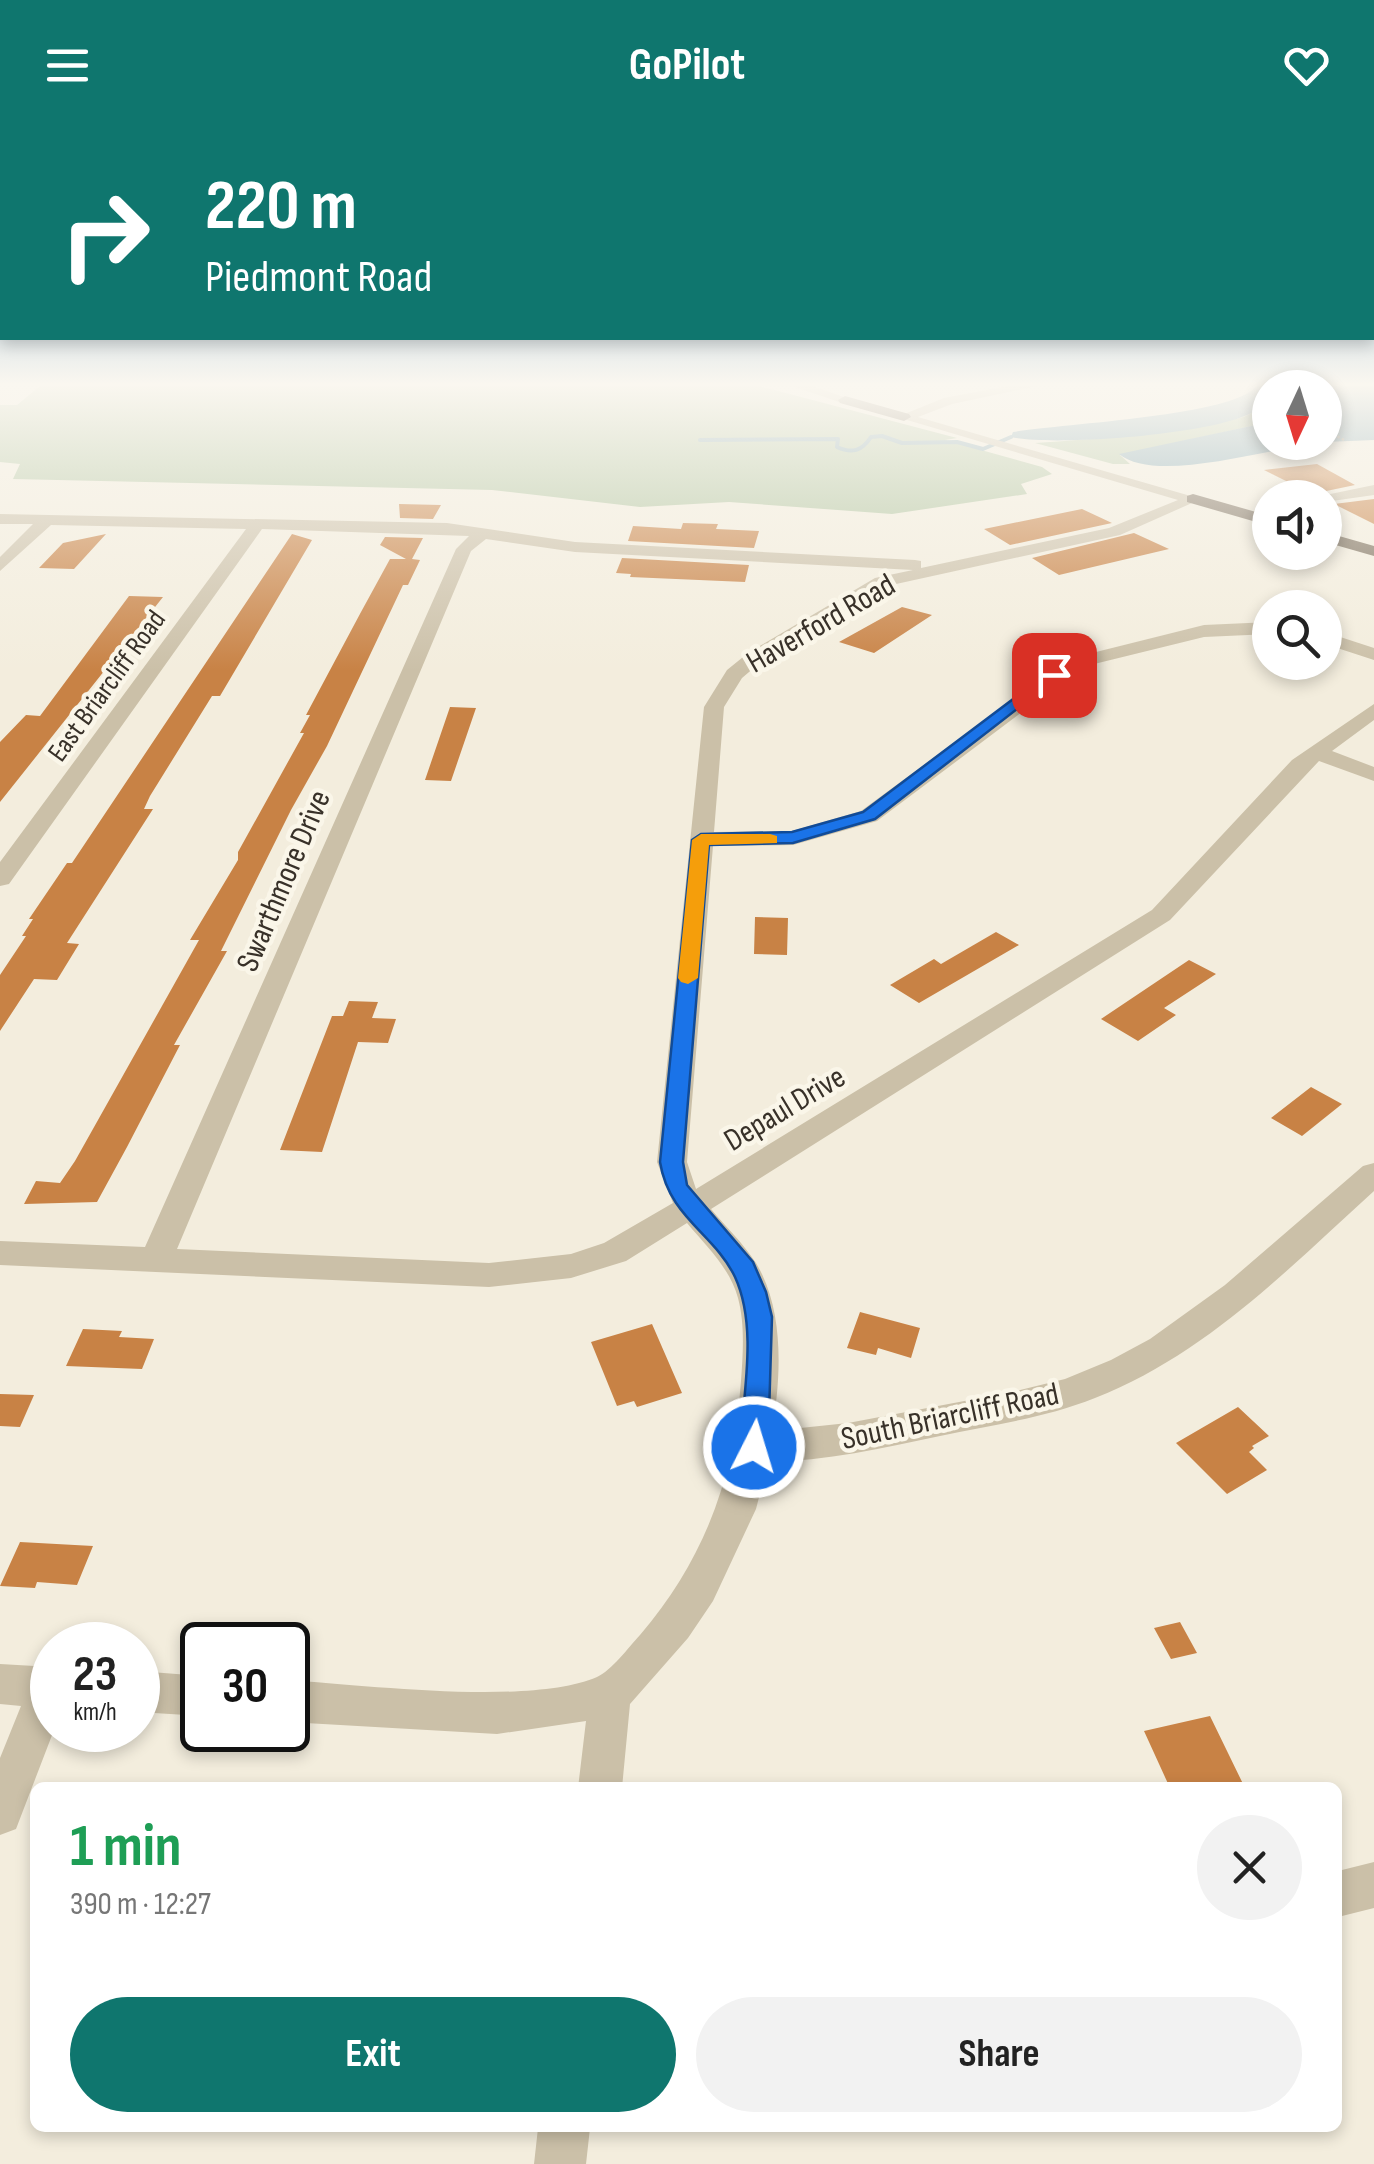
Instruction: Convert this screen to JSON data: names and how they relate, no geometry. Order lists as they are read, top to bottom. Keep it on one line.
{"streets":{"street":["Haverford Road","East Briarcliff Road","Swarthmore Drive","Depaul Drive","South Briarcliff Road"]},"crossings":[["Haverford Road","Depaul Drive"],["Haverford Road","South Briarcliff Road"],["Swarthmore Drive","Depaul Drive"]],"north":"bottom","page":{"header":"GoPilot","turn":["220 m","Piedmont Road"],"speed":"23 km/h","limit":"30","heading":["1 min","390 m · 12:27"],"buttons":["Exit","Share"]}}
